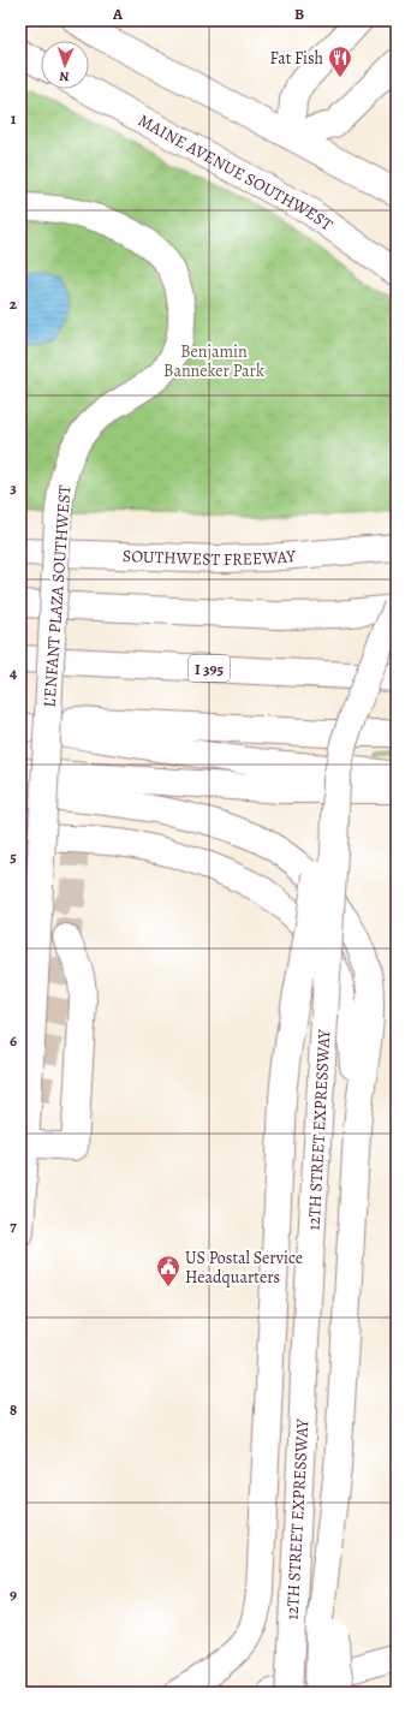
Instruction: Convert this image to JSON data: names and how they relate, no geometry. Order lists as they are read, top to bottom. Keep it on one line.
{"streets":{"main road":["MAINE AVENUE SOUTHWEST","SOUTHWEST FREEWAY","L'ENFANT PLAZA SOUTHWEST","I 395","12TH STREET EXPRESSWAY"]},"parks":["Benjamin Banneker Park"],"places":{"restaurant":["Fat Fish"],"public building":["US Postal Service Headquarters"]},"north":"bottom","grid":{"columns":["A","B"],"rows":["1","2","3","4","5","6","7","8","9"]}}
